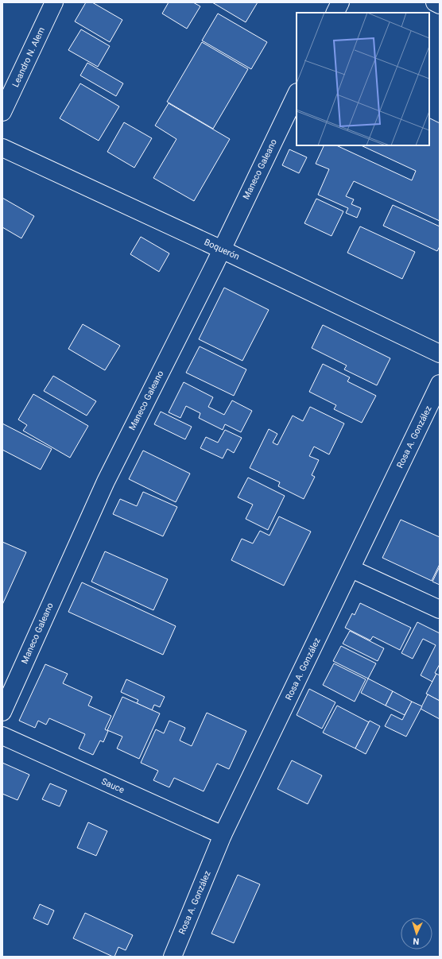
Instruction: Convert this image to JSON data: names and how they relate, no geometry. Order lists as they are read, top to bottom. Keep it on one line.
{"streets":{"street":["Leandro N. Alem","Maneco Galeano","Boquerón","Rosa A. González","Sauce"]},"crossings":[["Maneco Galeano","Boquerón"],["Rosa A. González","Sauce"]],"north":"bottom"}
